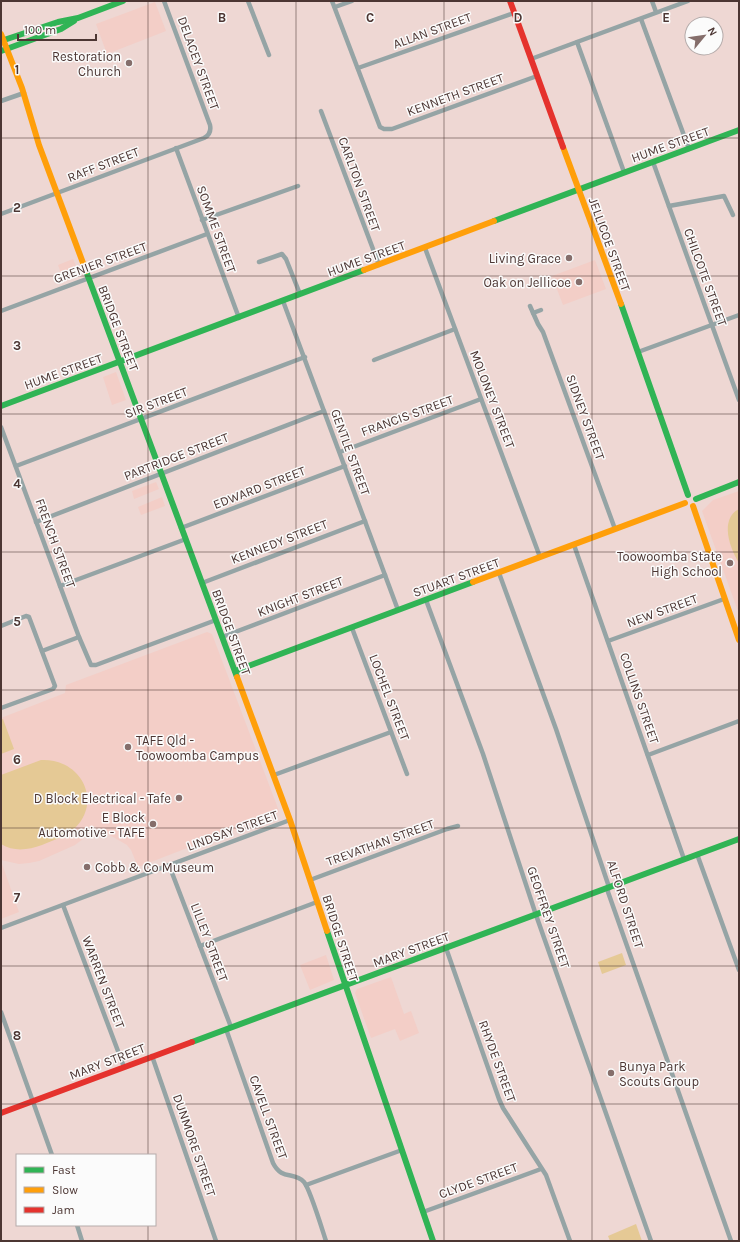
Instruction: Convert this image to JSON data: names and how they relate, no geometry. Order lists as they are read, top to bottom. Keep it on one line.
{"streets":{"main road":["HUME STREET","JELLICOE STREET","BRIDGE STREET","STUART STREET","MARY STREET"],"street":["ALLAN STREET","DELACEY STREET","KENNETH STREET","RAFF STREET","CARLTON STREET","SOMME STREET","GRENIER STREET","CHILCOTE STREET","MOLONEY STREET","SIR STREET","FRANCIS STREET","SIDNEY STREET","GENTLE STREET","PARTRIDGE STREET","EDWARD STREET","KENNEDY STREET","FRENCH STREET","KNIGHT STREET","NEW STREET","LOCHEL STREET","COLLINS STREET","LINDSAY STREET","TREVATHAN STREET","ALFORD STREET","GEOFFREY STREET","LILLEY STREET","WARREN STREET","RHYDE STREET","CAVELL STREET","DUNMORE STREET","CLYDE STREET"]},"crossings":[["ALLAN STREET","KENNETH STREET"],["ALLAN STREET","JELLICOE STREET"],["DELACEY STREET","RAFF STREET"],["KENNETH STREET","JELLICOE STREET"],["HUME STREET","CARLTON STREET"],["HUME STREET","SOMME STREET"],["HUME STREET","JELLICOE STREET"],["HUME STREET","CHILCOTE STREET"],["HUME STREET","BRIDGE STREET"],["HUME STREET","MOLONEY STREET"],["HUME STREET","GENTLE STREET"],["RAFF STREET","SOMME STREET"],["RAFF STREET","BRIDGE STREET"],["SOMME STREET","GRENIER STREET"],["JELLICOE STREET","STUART STREET"],["GRENIER STREET","BRIDGE STREET"],["BRIDGE STREET","SIR STREET"],["BRIDGE STREET","PARTRIDGE STREET"],["BRIDGE STREET","EDWARD STREET"],["BRIDGE STREET","KENNEDY STREET"],["BRIDGE STREET","FRENCH STREET"],["BRIDGE STREET","STUART STREET"],["BRIDGE STREET","KNIGHT STREET"],["BRIDGE STREET","LINDSAY STREET"],["BRIDGE STREET","TREVATHAN STREET"],["BRIDGE STREET","MARY STREET"],["BRIDGE STREET","CLYDE STREET"],["MOLONEY STREET","FRANCIS STREET"],["MOLONEY STREET","STUART STREET"],["SIR STREET","GENTLE STREET"],["SIR STREET","FRENCH STREET"],["FRANCIS STREET","GENTLE STREET"],["SIDNEY STREET","STUART STREET"],["GENTLE STREET","PARTRIDGE STREET"],["GENTLE STREET","EDWARD STREET"],["GENTLE STREET","KENNEDY STREET"],["GENTLE STREET","STUART STREET"],["GENTLE STREET","KNIGHT STREET"],["PARTRIDGE STREET","FRENCH STREET"],["STUART STREET","LOCHEL STREET"],["STUART STREET","COLLINS STREET"],["STUART STREET","ALFORD STREET"],["STUART STREET","GEOFFREY STREET"],["NEW STREET","COLLINS STREET"],["COLLINS STREET","MARY STREET"],["LINDSAY STREET","LILLEY STREET"],["LINDSAY STREET","WARREN STREET"],["ALFORD STREET","MARY STREET"],["GEOFFREY STREET","MARY STREET"],["LILLEY STREET","MARY STREET"],["LILLEY STREET","CAVELL STREET"],["MARY STREET","WARREN STREET"],["MARY STREET","RHYDE STREET"],["MARY STREET","CAVELL STREET"],["MARY STREET","DUNMORE STREET"],["RHYDE STREET","CLYDE STREET"]],"places":["Restoration Church","Living Grace","Oak on Jellicoe","Toowoomba State High School","TAFE Qld - Toowoomba Campus","D Block Electrical - Tafe","E Block Automotive - TAFE","Cobb & Co Museum","Bunya Park Scouts Group"],"legend":["Fast","Slow","Jam"],"scale_bar":"100 m","north":"top right","grid":{"columns":["B","C","D","E"],"rows":["1","2","3","4","5","6","7","8"]}}
